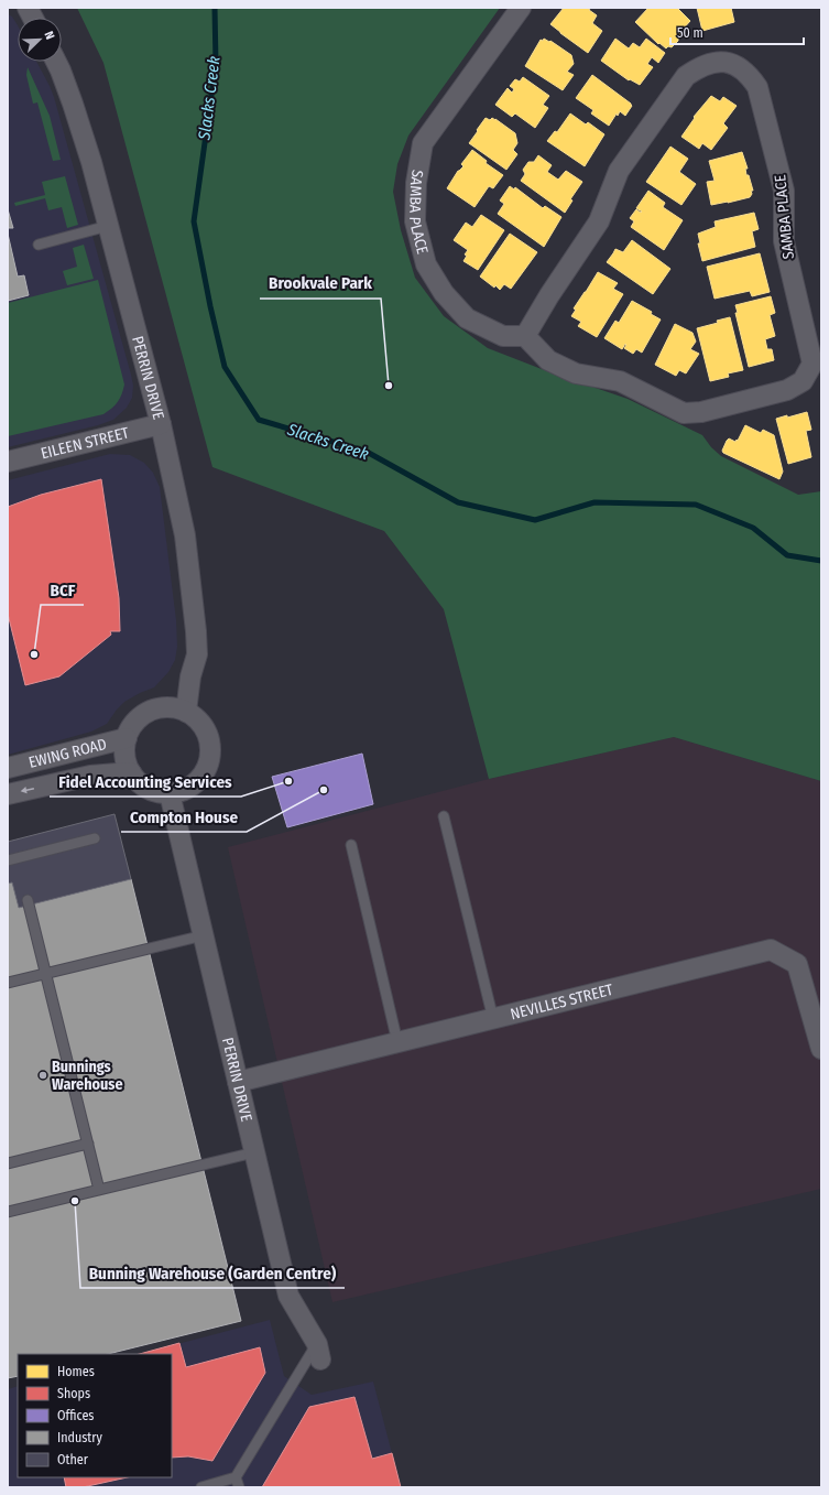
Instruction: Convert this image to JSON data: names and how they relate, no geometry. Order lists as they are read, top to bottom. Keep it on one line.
{"streets":{"street":["SAMBA PLACE","PERRIN DRIVE","EILEEN STREET","EWING ROAD","NEVILLES STREET"]},"crossings":[["PERRIN DRIVE","EILEEN STREET"],["PERRIN DRIVE","EWING ROAD"],["PERRIN DRIVE","NEVILLES STREET"]],"water":["Slacks Creek"],"places":["Brookvale Park","BCF","Fidel Accounting Services","Compton House","Bunnings Warehouse","Bunning Warehouse (Garden Centre)"],"legend":["Homes","Shops","Offices","Industry","Other"],"scale_bar":"50 m","north":"top right"}
